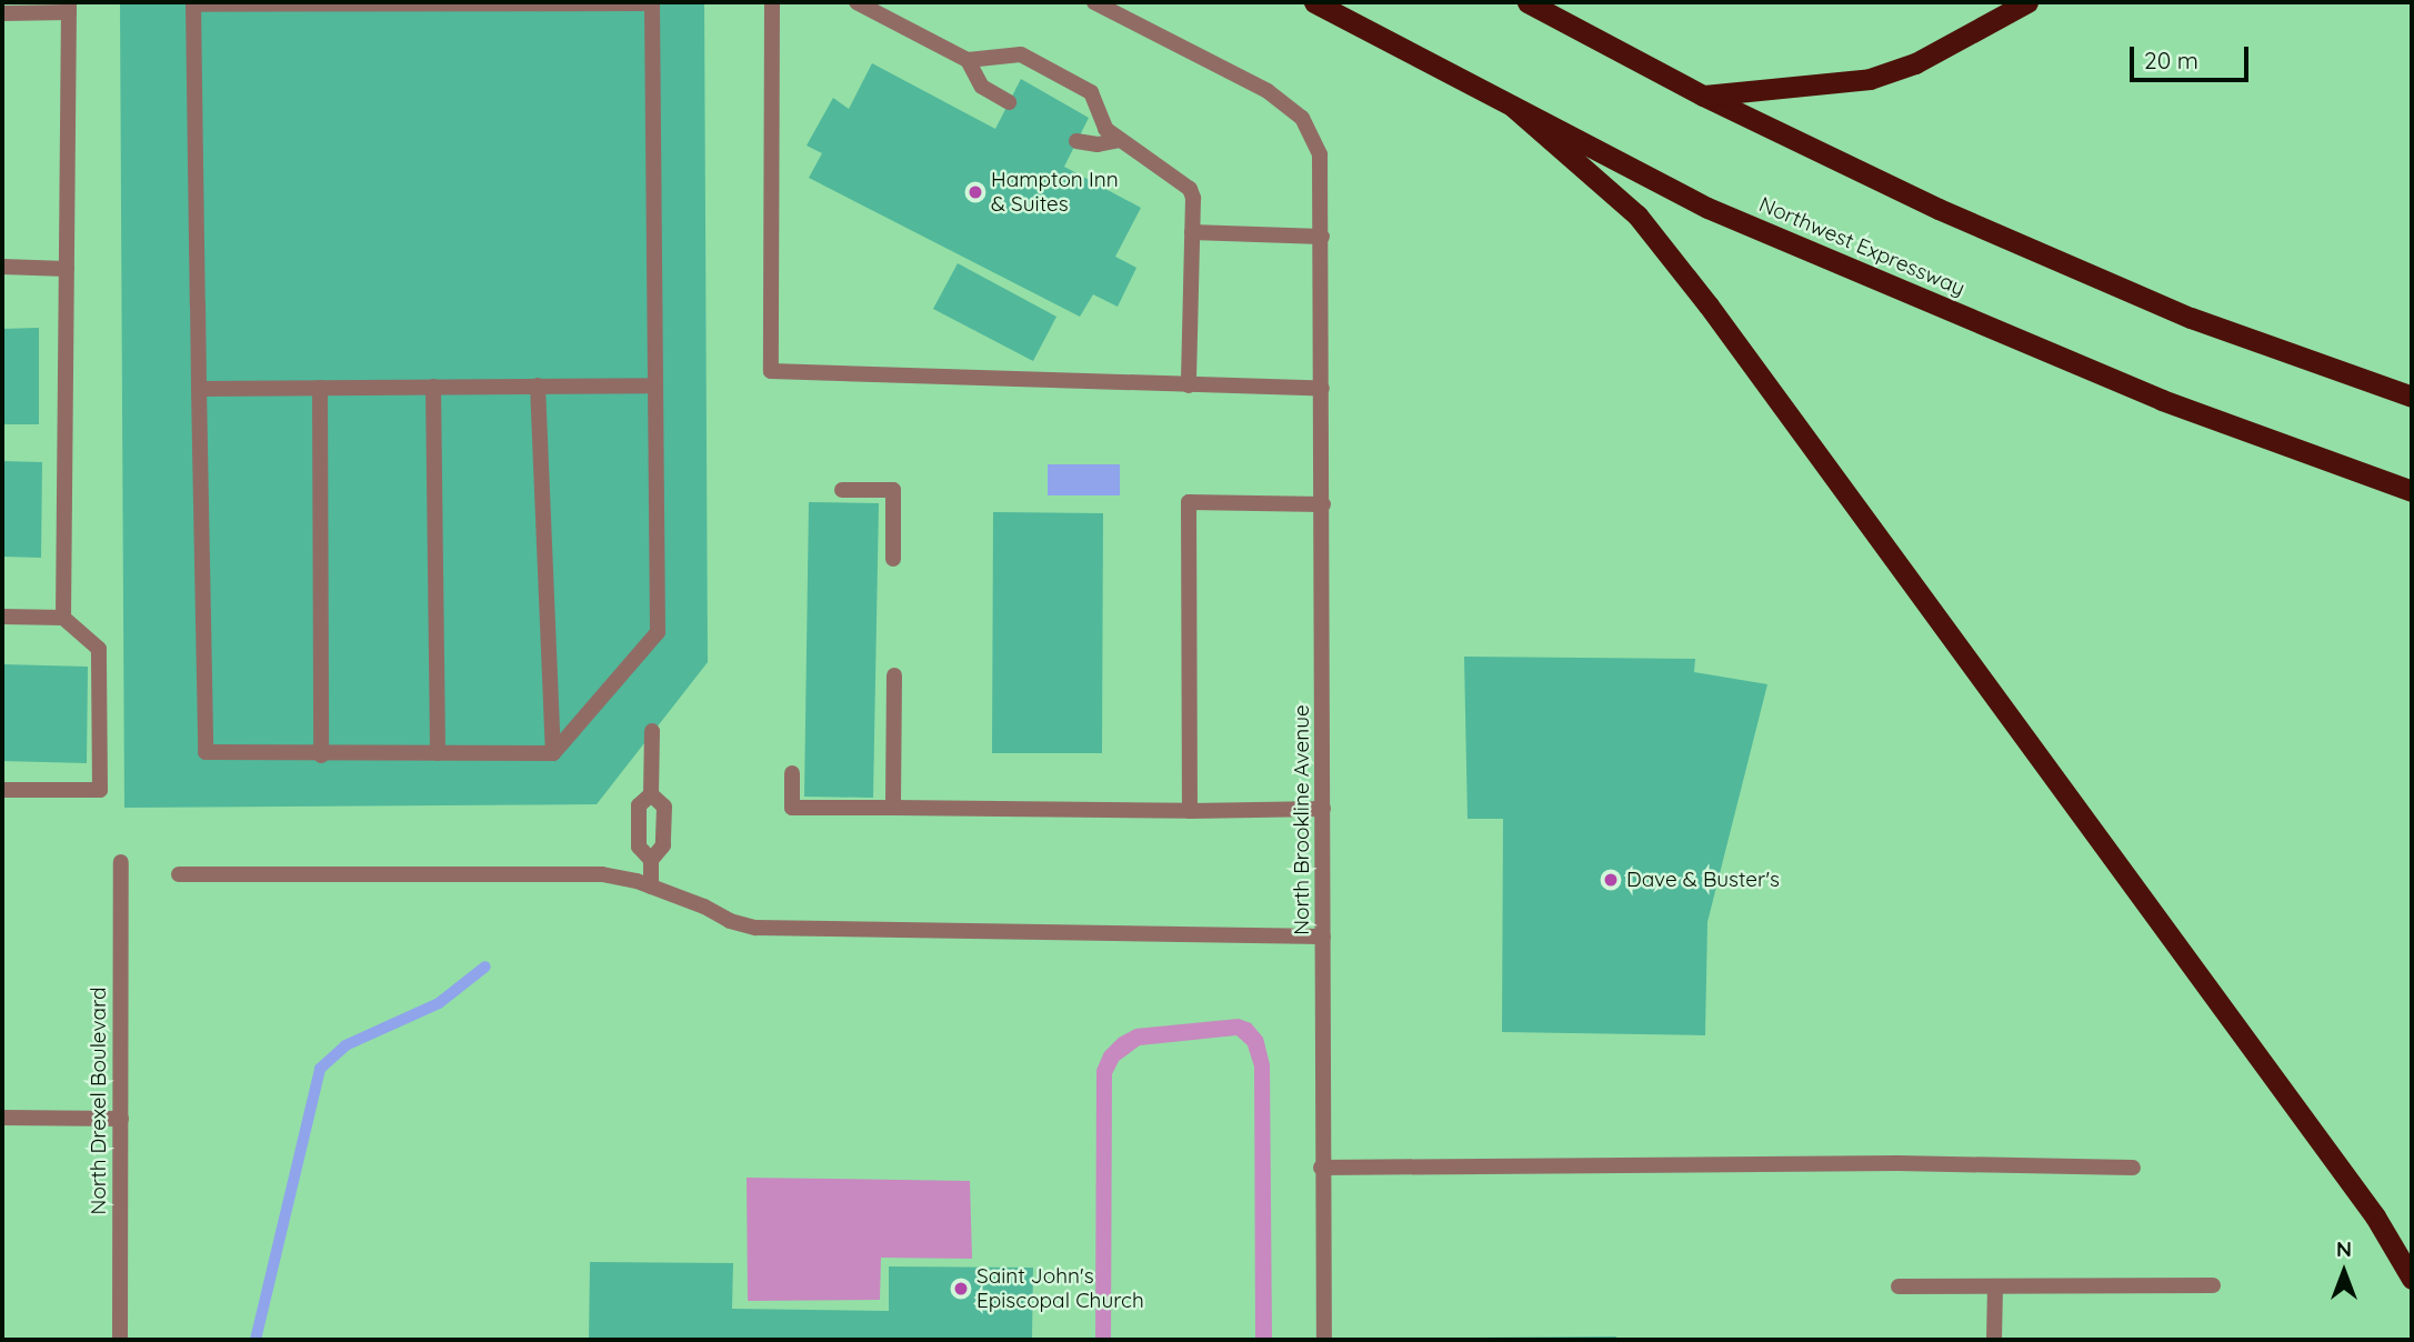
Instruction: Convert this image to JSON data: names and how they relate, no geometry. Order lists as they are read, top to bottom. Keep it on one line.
{"streets":{"highway":["Northwest Expressway"],"street":["North Brookline Avenue","North Drexel Boulevard"]},"places":["Hampton Inn & Suites","Dave & Buster's","Saint John's Episcopal Church"],"scale_bar":"20 m","north":"top"}
